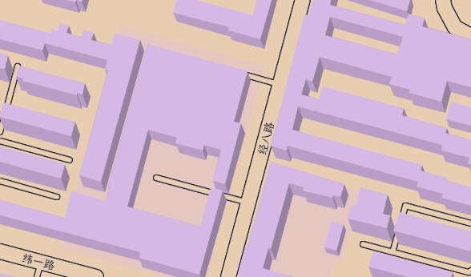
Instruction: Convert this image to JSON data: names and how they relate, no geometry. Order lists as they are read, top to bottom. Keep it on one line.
{"streets":{"street":["经八路","纬一路"]}}
